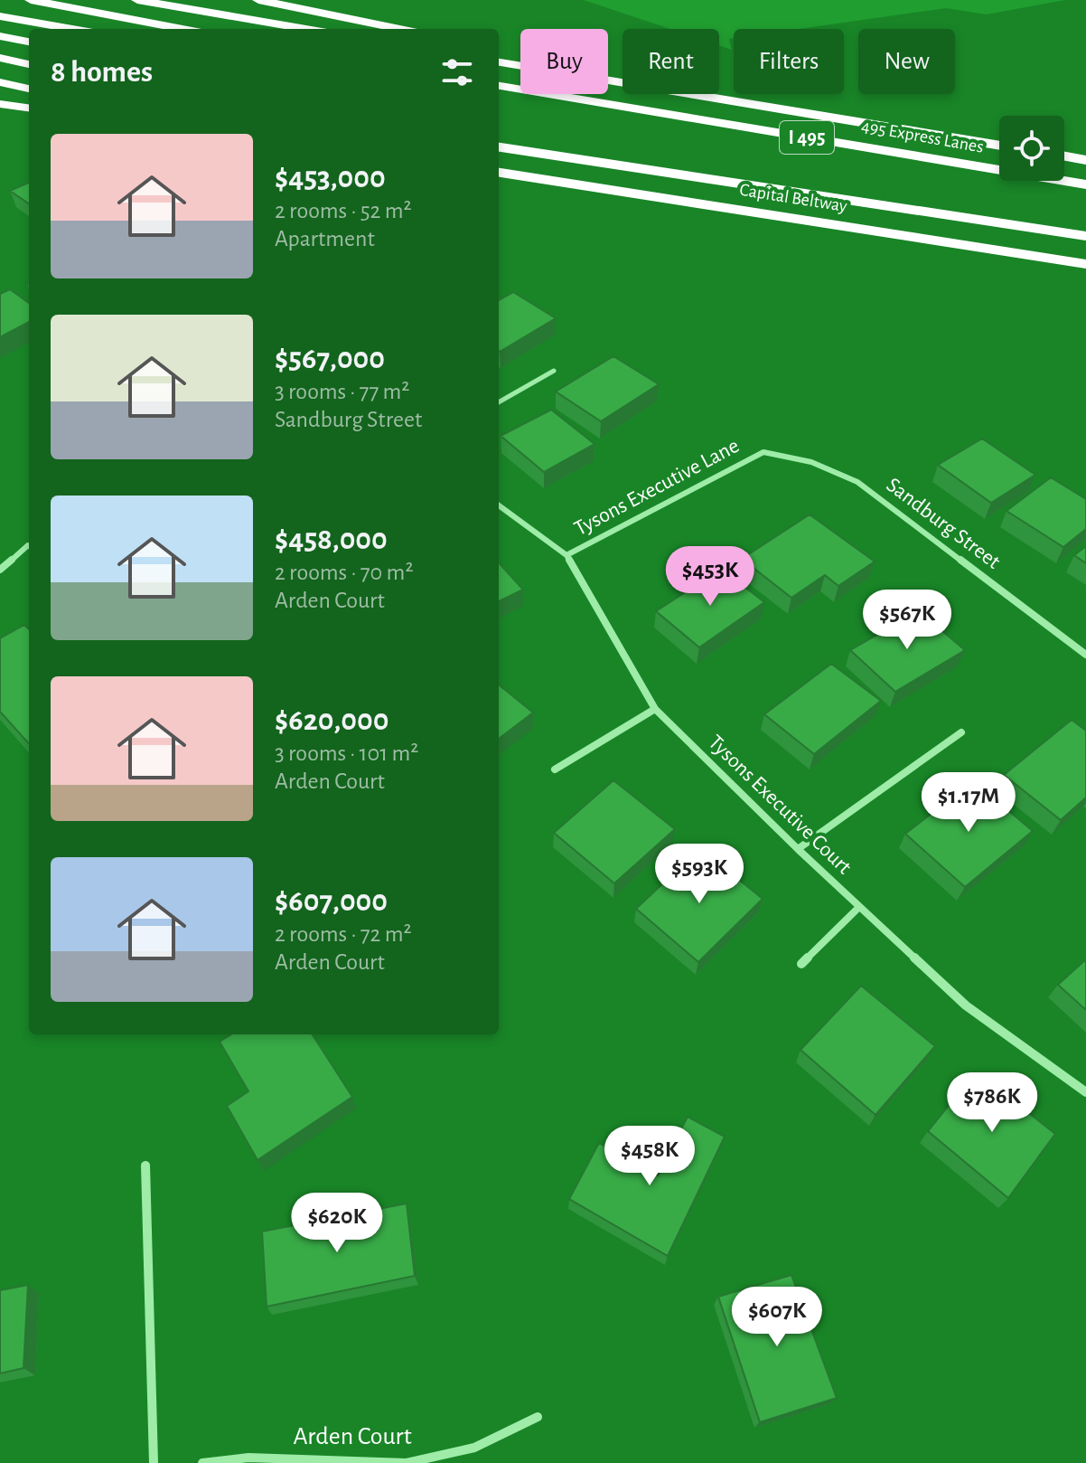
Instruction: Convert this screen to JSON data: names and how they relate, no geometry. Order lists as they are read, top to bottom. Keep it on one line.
{"streets":{"highway":["495 Express Lanes","I 495","Capital Beltway"],"street":["Tysons Executive Lane","Sandburg Street","Tysons Executive Court","Arden Court"]},"crossings":[["Tysons Executive Lane","Sandburg Street"],["Tysons Executive Lane","Tysons Executive Court"]],"page":{"chip":["Buy","Rent","Filters","New"],"heading":"8 homes","list":[{"name":"$453,000","note":"2 rooms · 52 m² · Apartment"},{"name":"$567,000","note":"3 rooms · 77 m² · Sandburg Street"},{"name":"$458,000","note":"2 rooms · 70 m² · Arden Court"},{"name":"$620,000","note":"3 rooms · 101 m² · Arden Court"},{"name":"$607,000","note":"2 rooms · 72 m² · Arden Court"}],"price":["$453K","$567K","$1.17M","$593K","$786K","$458K","$620K","$607K"]}}
